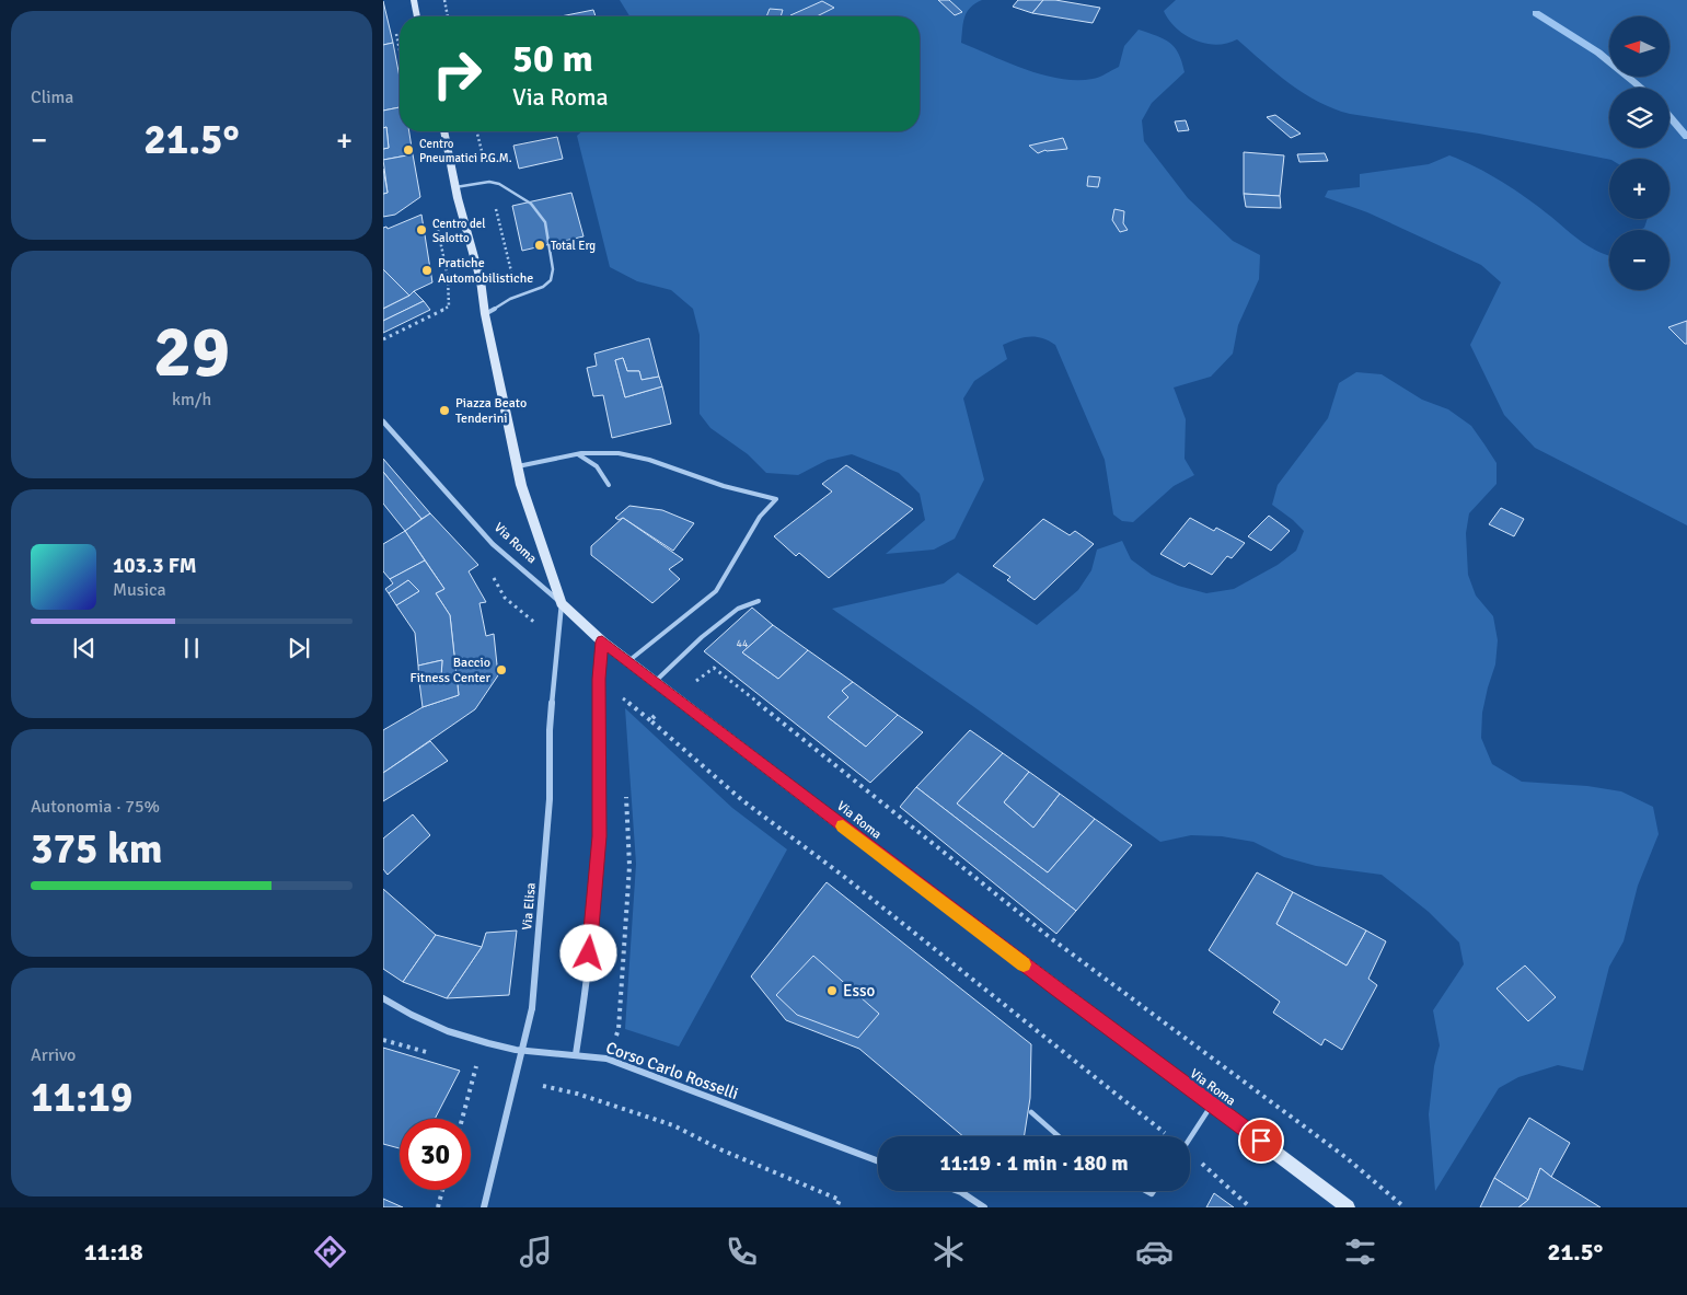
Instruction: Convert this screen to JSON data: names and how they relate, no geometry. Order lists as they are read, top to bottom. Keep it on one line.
{"streets":{"main road":["Via Roma"],"street":["Via Elisa","Corso Carlo Rosselli"]},"crossings":[["Via Roma","Via Elisa"]],"places":["Centro Pneumatici P.G.M.","Centro del Salotto","Total Erg","Pratiche Automobilistiche","Piazza Beato Tenderini","Baccio Fitness Center","Esso"],"house_numbers":["44"],"north":"left","page":{"tile":["Clima",["29","km/h"],["Autonomia · 75%","375 km"],["Arrivo","11:19"]],"map_buttons":["+","−"],"turn":["50 m","Via Roma"],"heat":["−","21.5°","+"],"song":["103.3 FM","Musica"],"limit":"30","trip":"11:19 · 1 min · 180 m","tabs":["11:18","21.5°"]}}
